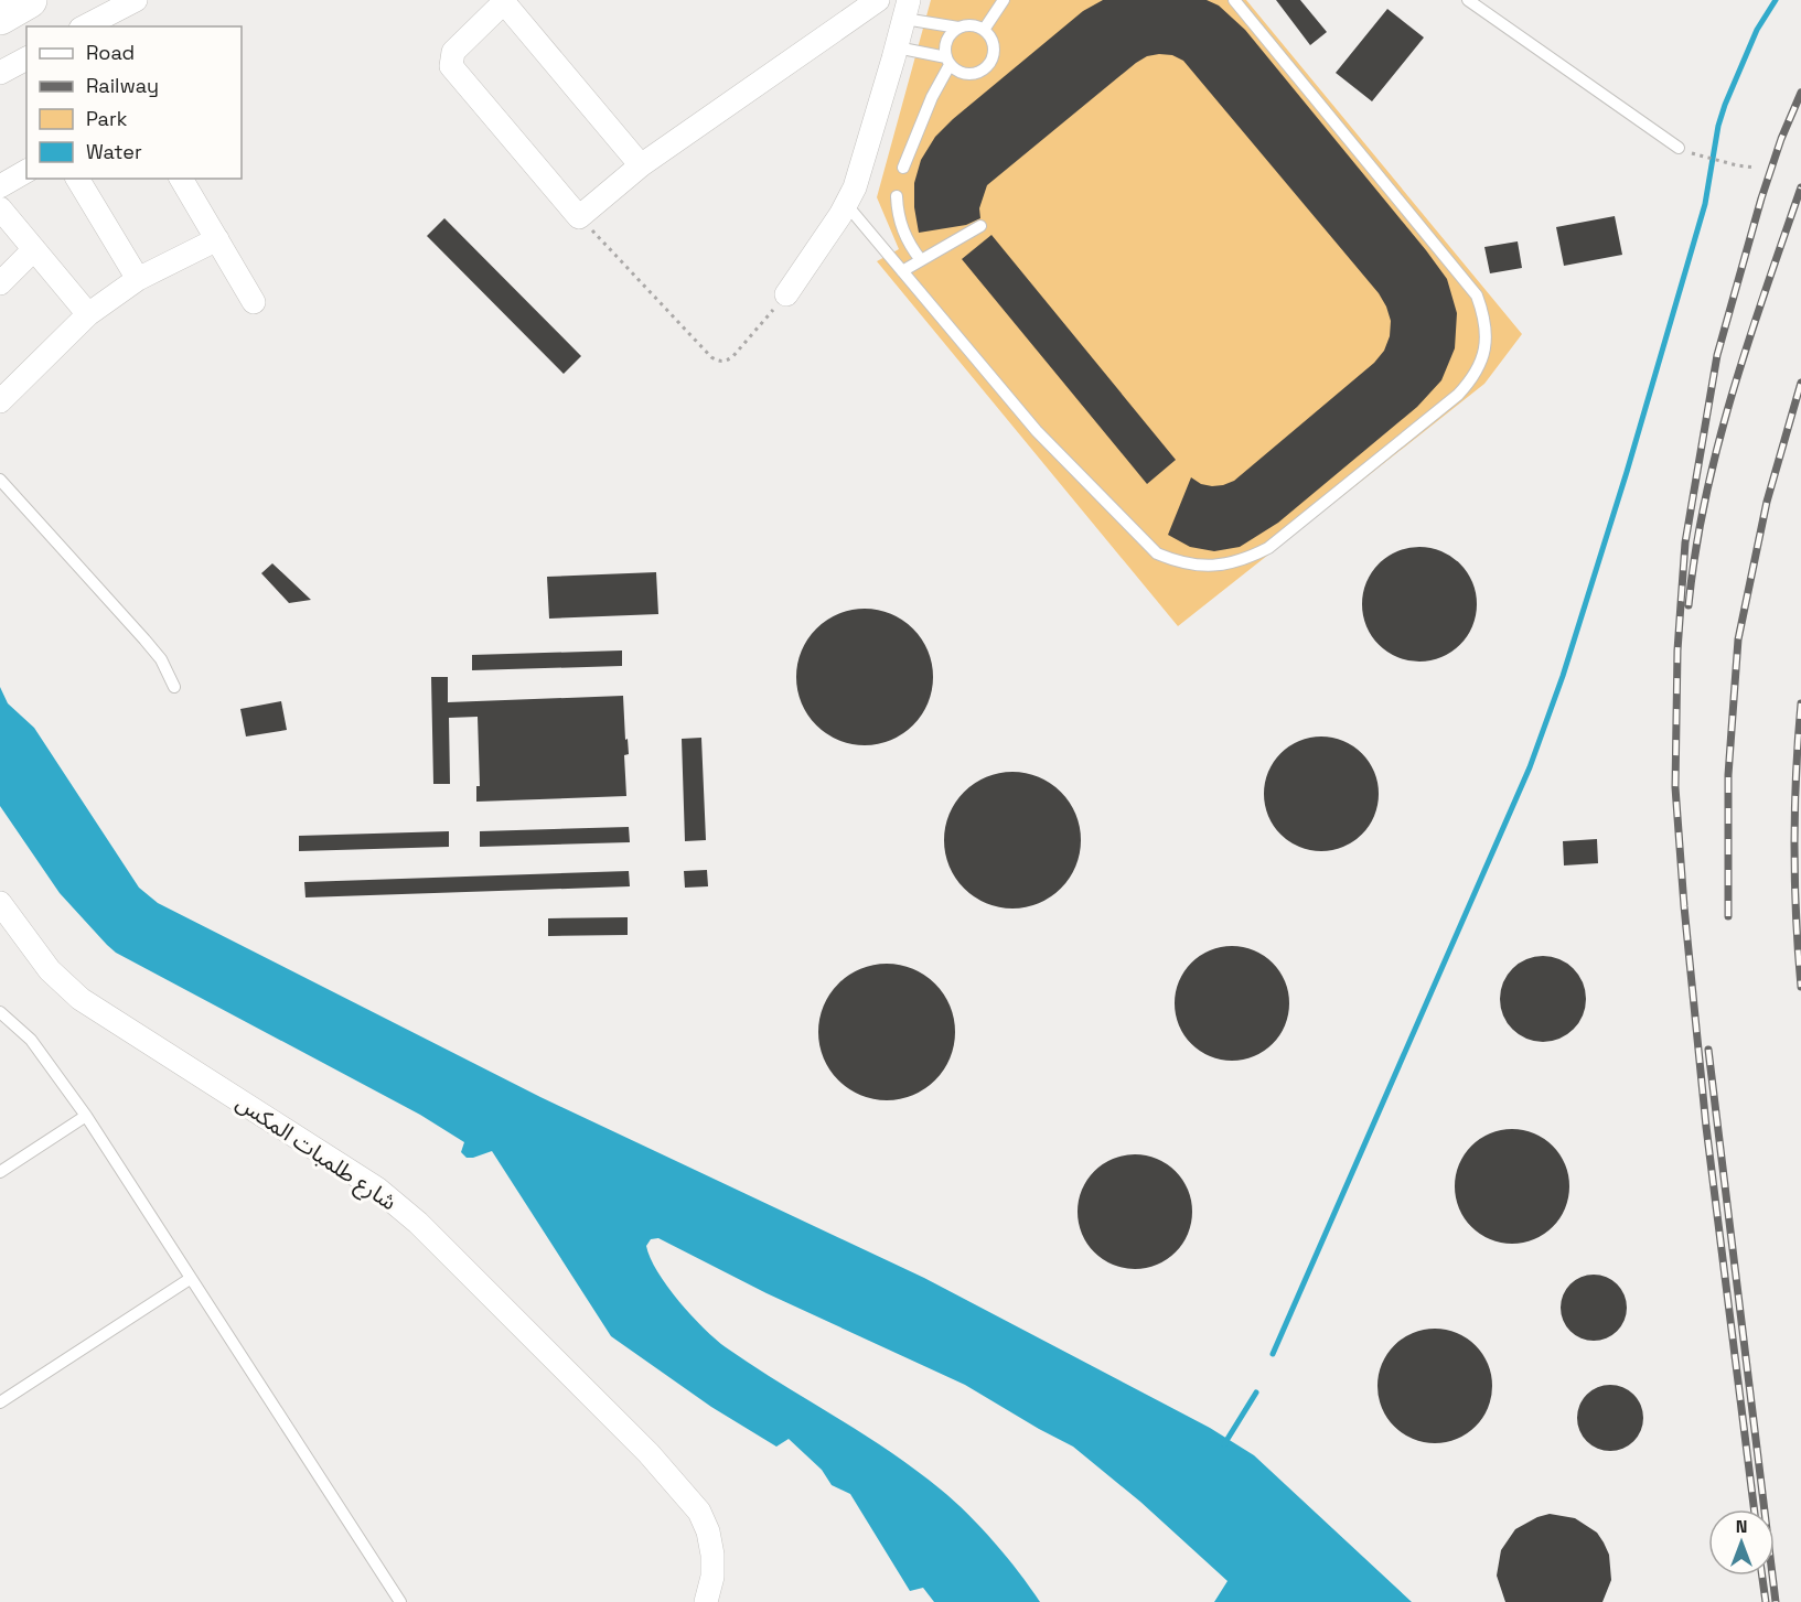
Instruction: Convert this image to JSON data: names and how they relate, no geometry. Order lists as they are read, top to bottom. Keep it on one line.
{"streets":{"street":["شارع طلمبات المكس"]},"legend":["Road","Railway","Park","Water"],"north":"top"}
